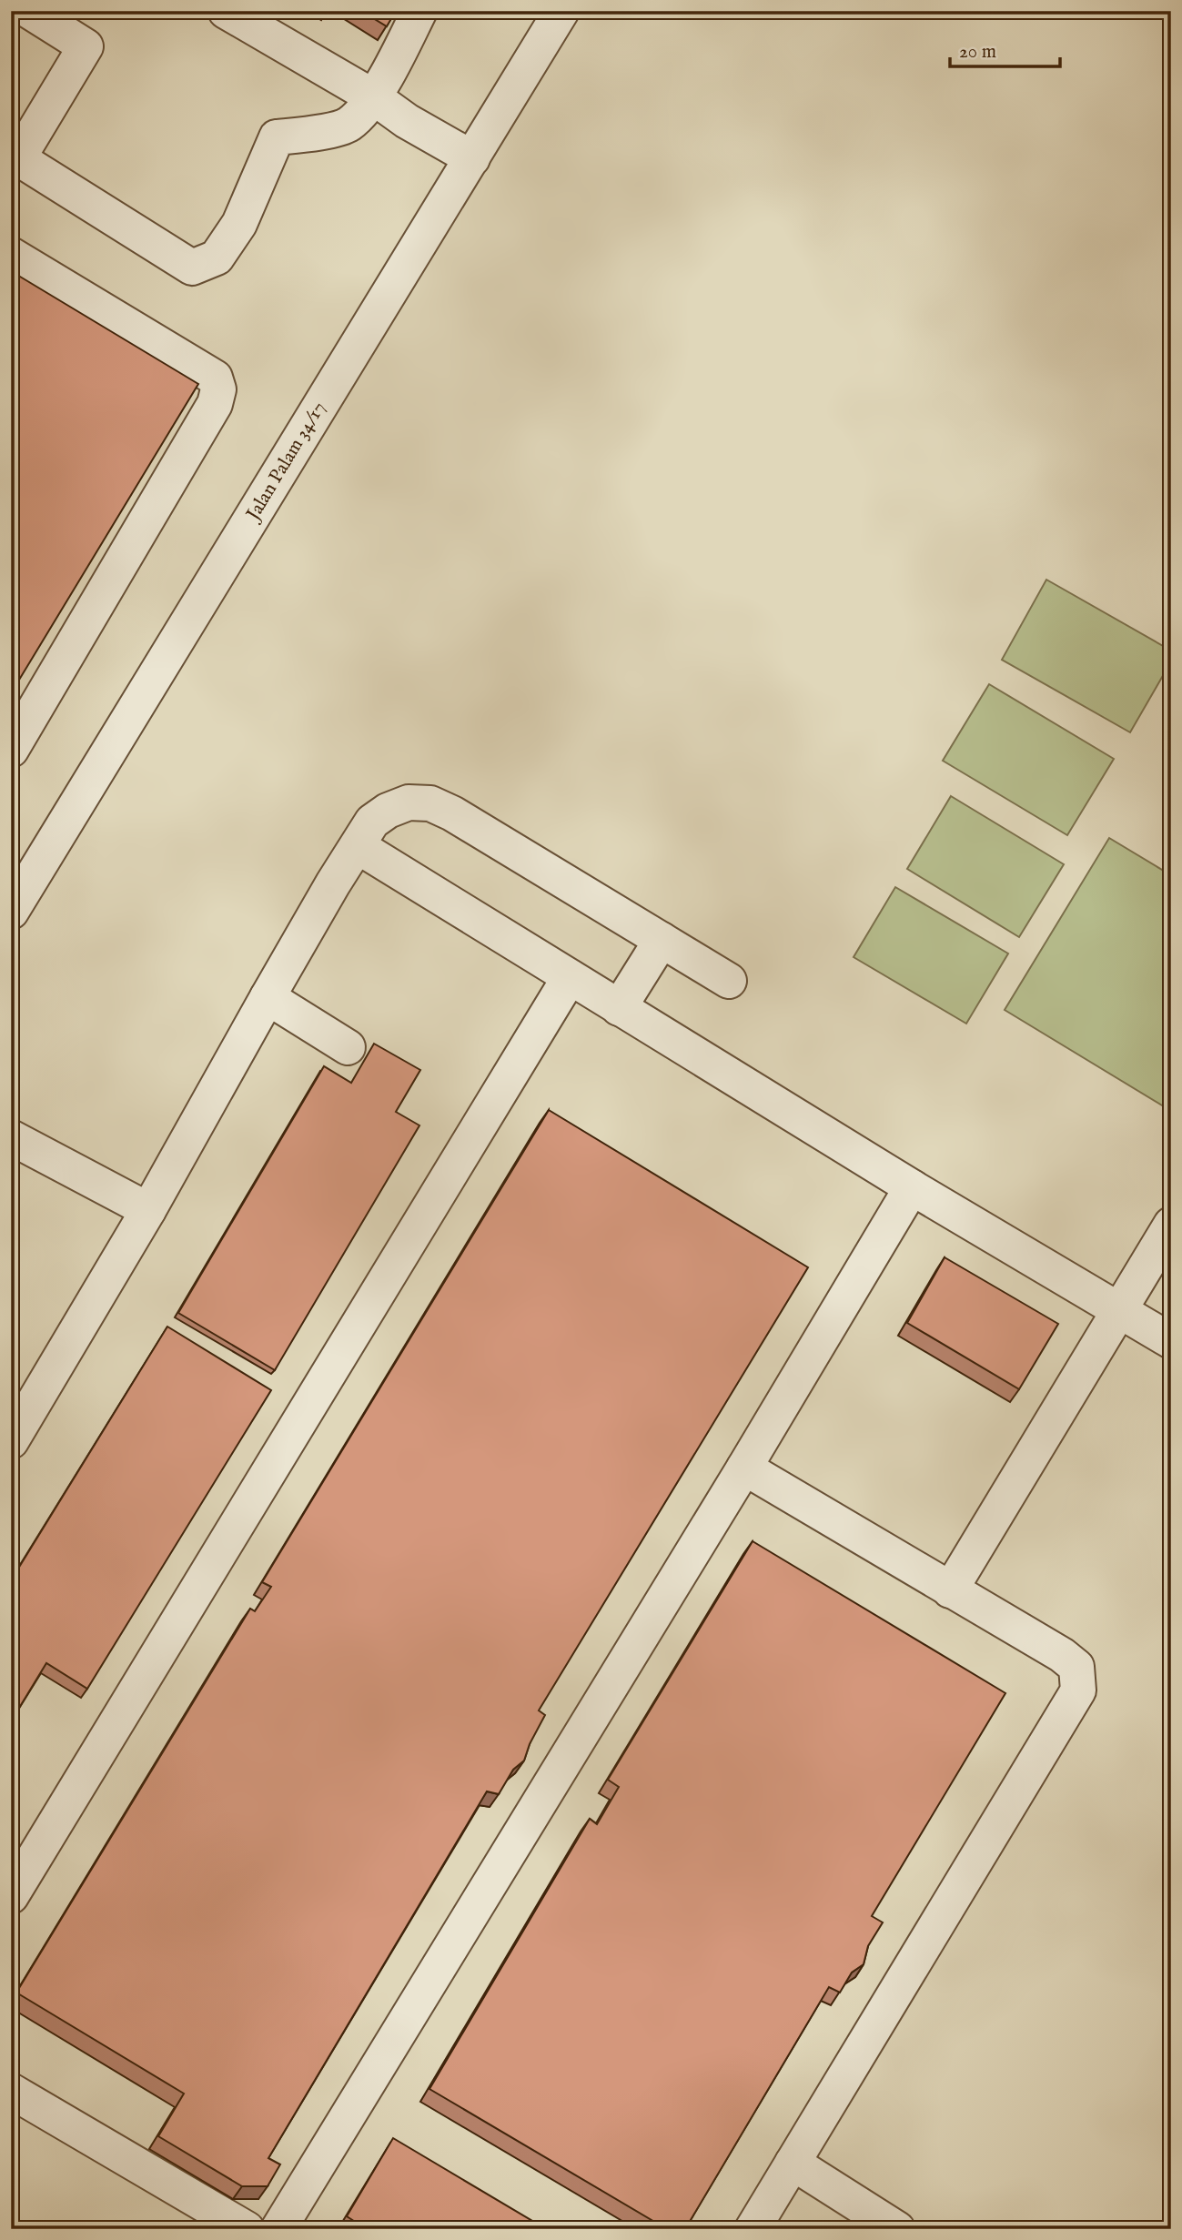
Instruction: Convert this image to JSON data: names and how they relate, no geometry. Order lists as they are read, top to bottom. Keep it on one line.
{"streets":{"street":["Jalan Palam 34/17"]},"scale_bar":"20 m"}
